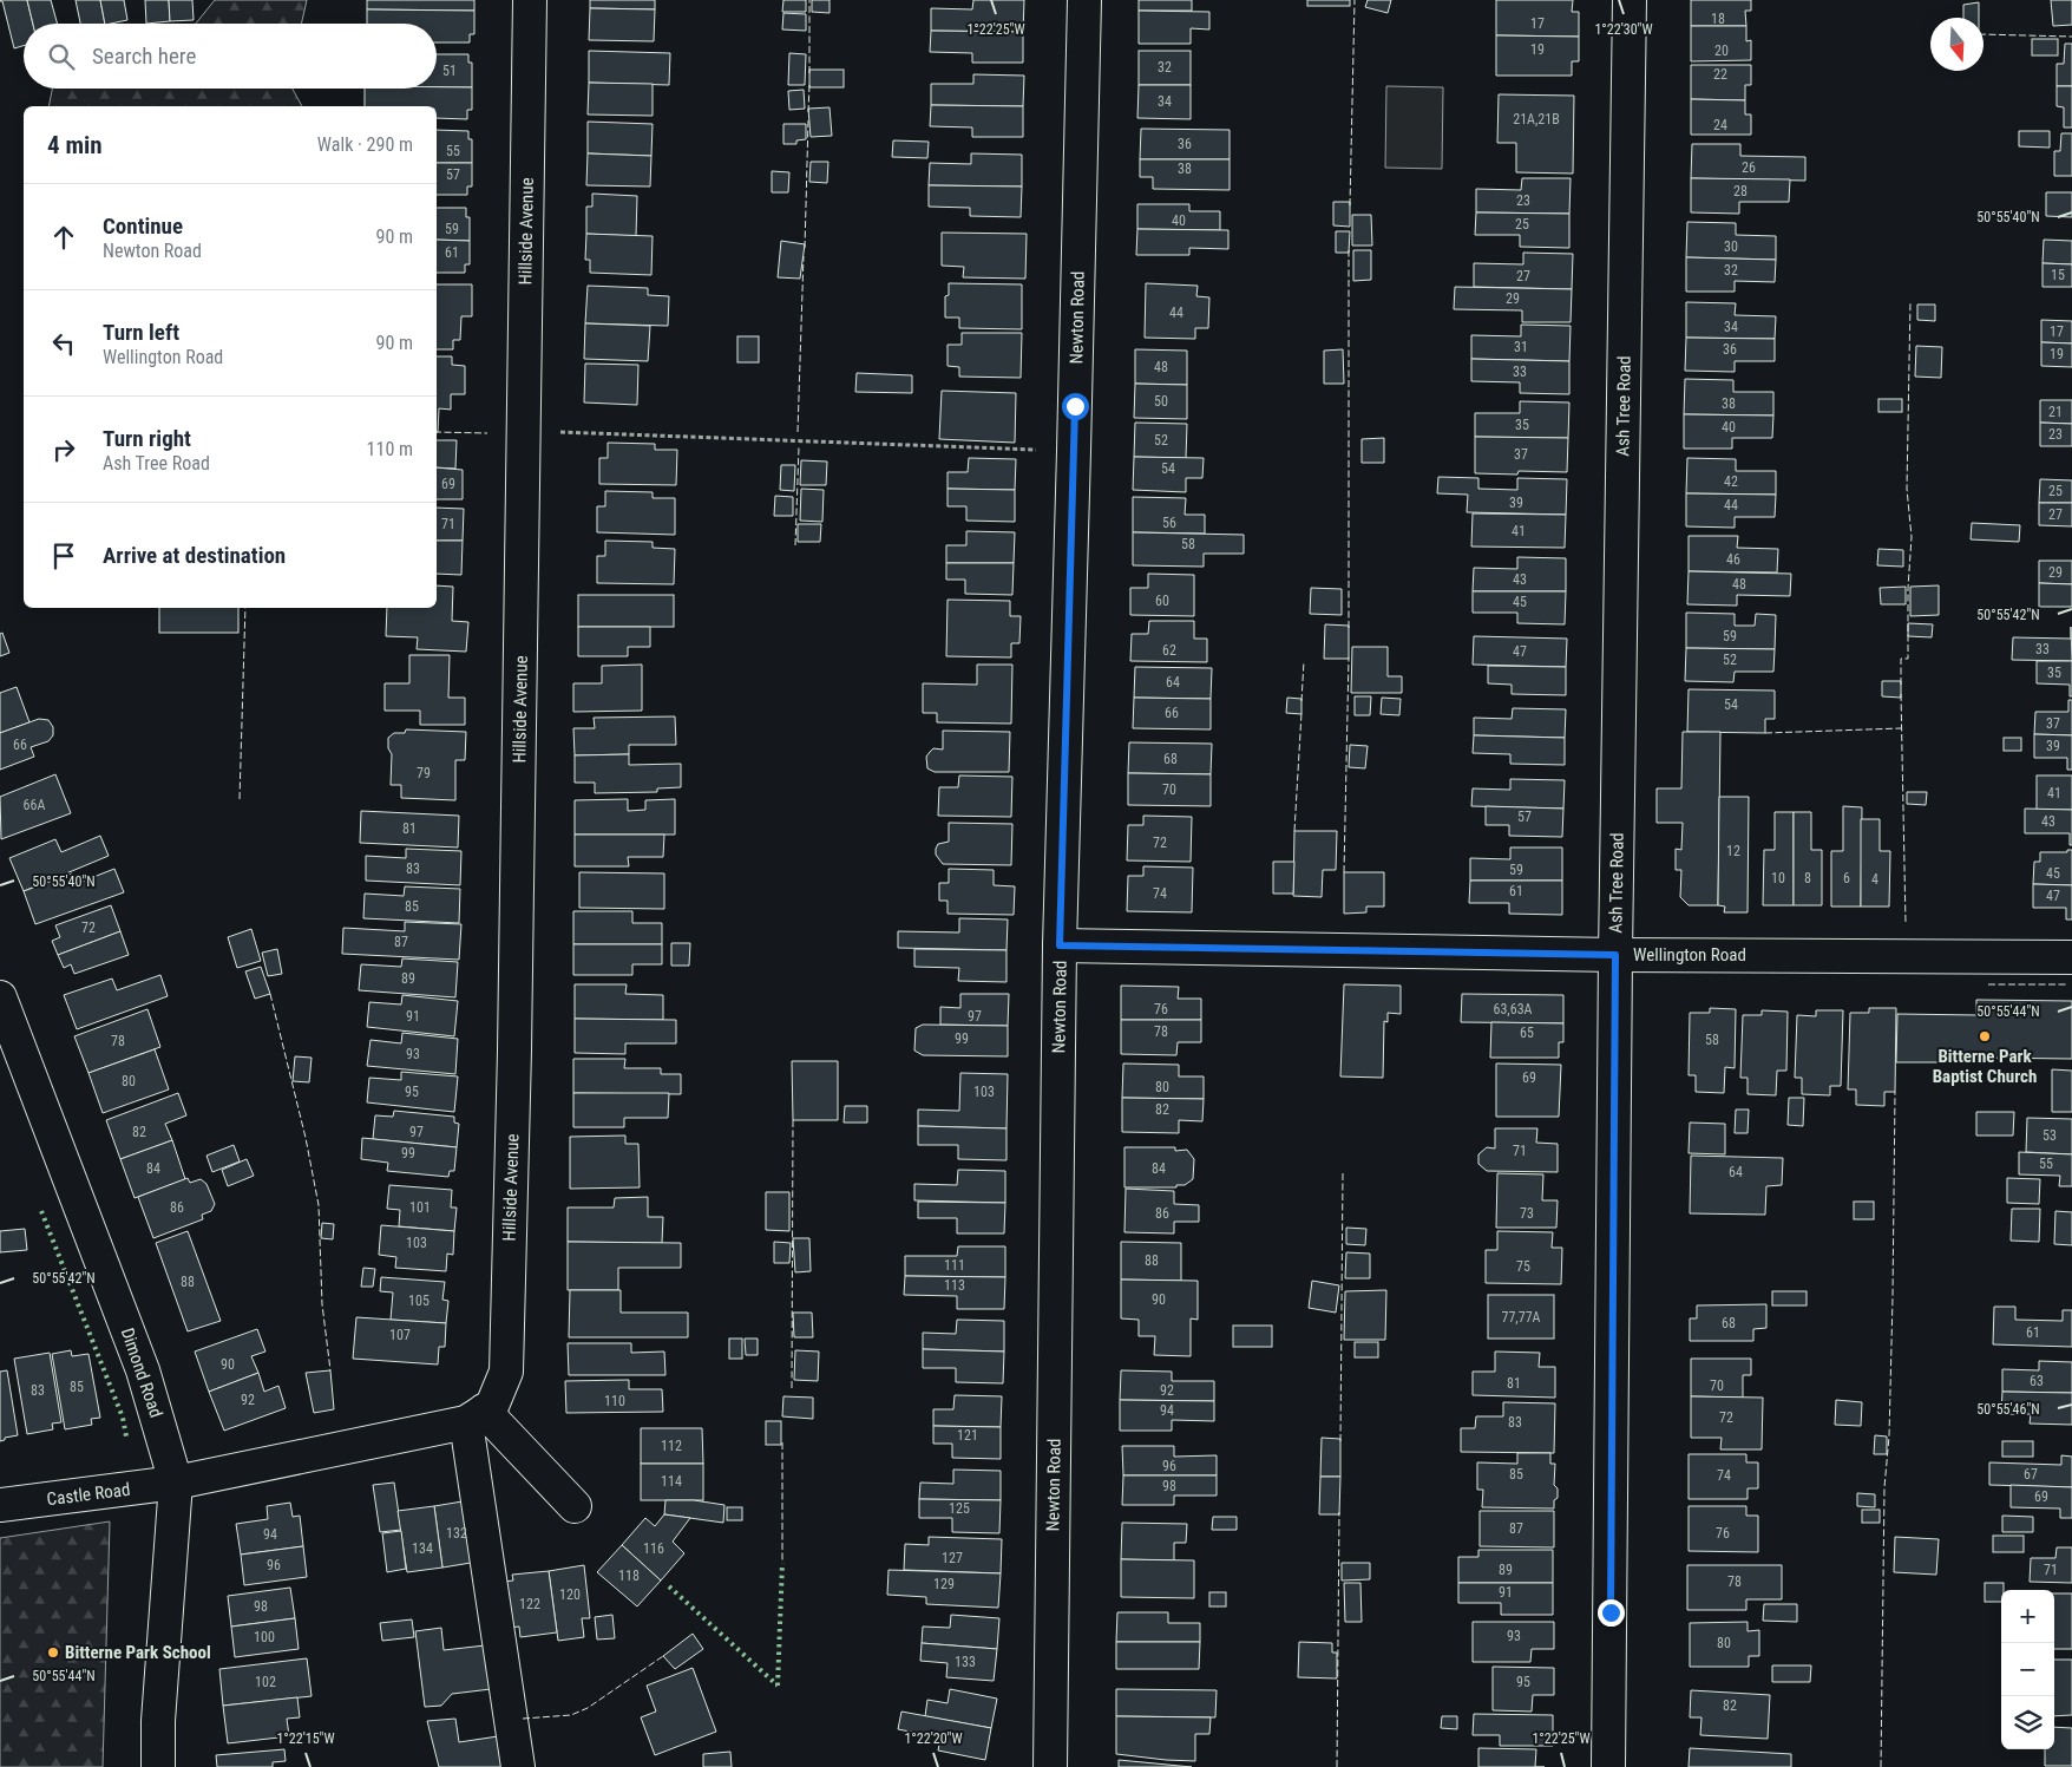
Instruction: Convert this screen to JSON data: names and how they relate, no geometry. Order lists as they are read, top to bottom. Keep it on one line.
{"streets":{"street":["Hillside Avenue","Newton Road","Ash Tree Road","Wellington Road","Dimond Road","Castle Road"]},"crossings":[["Newton Road","Wellington Road"],["Ash Tree Road","Wellington Road"],["Dimond Road","Castle Road"]],"places":["Bitterne Park Baptist Church","Bitterne Park School"],"house_numbers":["18","17","19","20","32","51","22","34","21A,21B","24","36","55","26","38","57","28","23","40","25","59","30","61","32","15","27","29","44","34","17","31","36","19","48","33","50","38","21","35","40","23","52","37","54","42","69","25","39","44","27","56","71","41","58","46","29","43","48","60","45","59","33","62","47","52","35","64","54","66","37","66","39","68","79","70","41","66A","57","43","81","72","12","83","59","45","10","8","6","4","61","74","47","85","72","87","89","76","63,63A","91","97","78","65","99","58","78","93","69","80","80","95","103","82","82","97","53","71","99","55","84","84","64","86","101","86","73","103","88","111","75","88","113","90","105","77,77A","68","61","107","90","63","81","70","85","83","92","92","110","94","72","83","121","112","96","85","67","74","114","98","69","125","87","132","76","94","134","116","127","96","89","71","118","78","129","91","120","122","98","93","100","80","133","102","95","82"],"north":"bottom","page":{"search":"Search here","heading":["4 min","Walk · 290 m"],"list":[["Continue","Newton Road","90 m"],["Turn left","Wellington Road","90 m"],["Turn right","Ash Tree Road","110 m"],"Arrive at destination"],"map_buttons":["+","−"]},"coordinates":["1°22'25\"W","1°22'30\"W","50°55'40\"N","50°55'42\"N","50°55'44\"N","50°55'46\"N","1°22'15\"W","1°22'20\"W"]}
